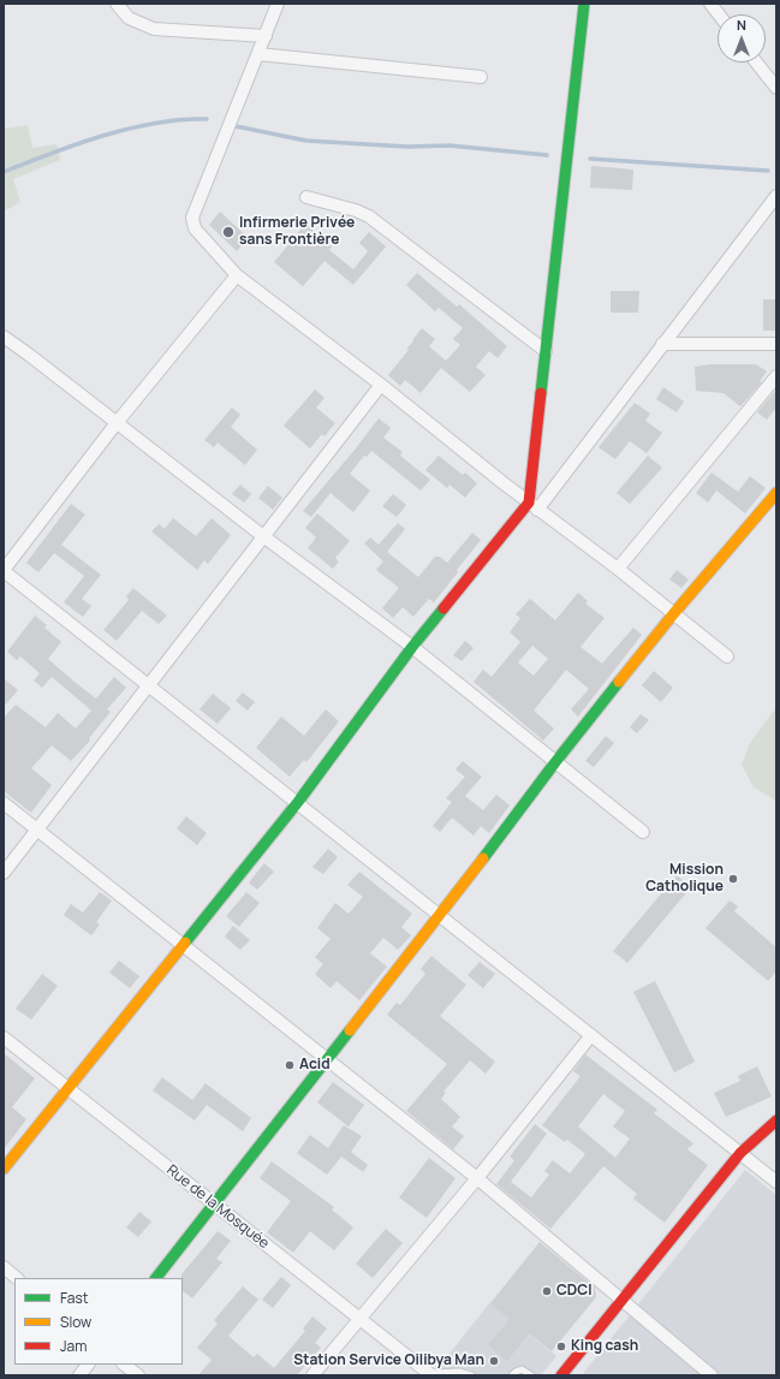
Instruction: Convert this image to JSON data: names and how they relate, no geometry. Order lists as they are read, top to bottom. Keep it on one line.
{"streets":{"street":["Rue de la Mosquée"]},"places":["Infirmerie Privée sans Frontière","Mission Catholique","Acid","CDCI","King cash","Station Service Oilibya Man"],"legend":["Fast","Slow","Jam"],"north":"top"}
